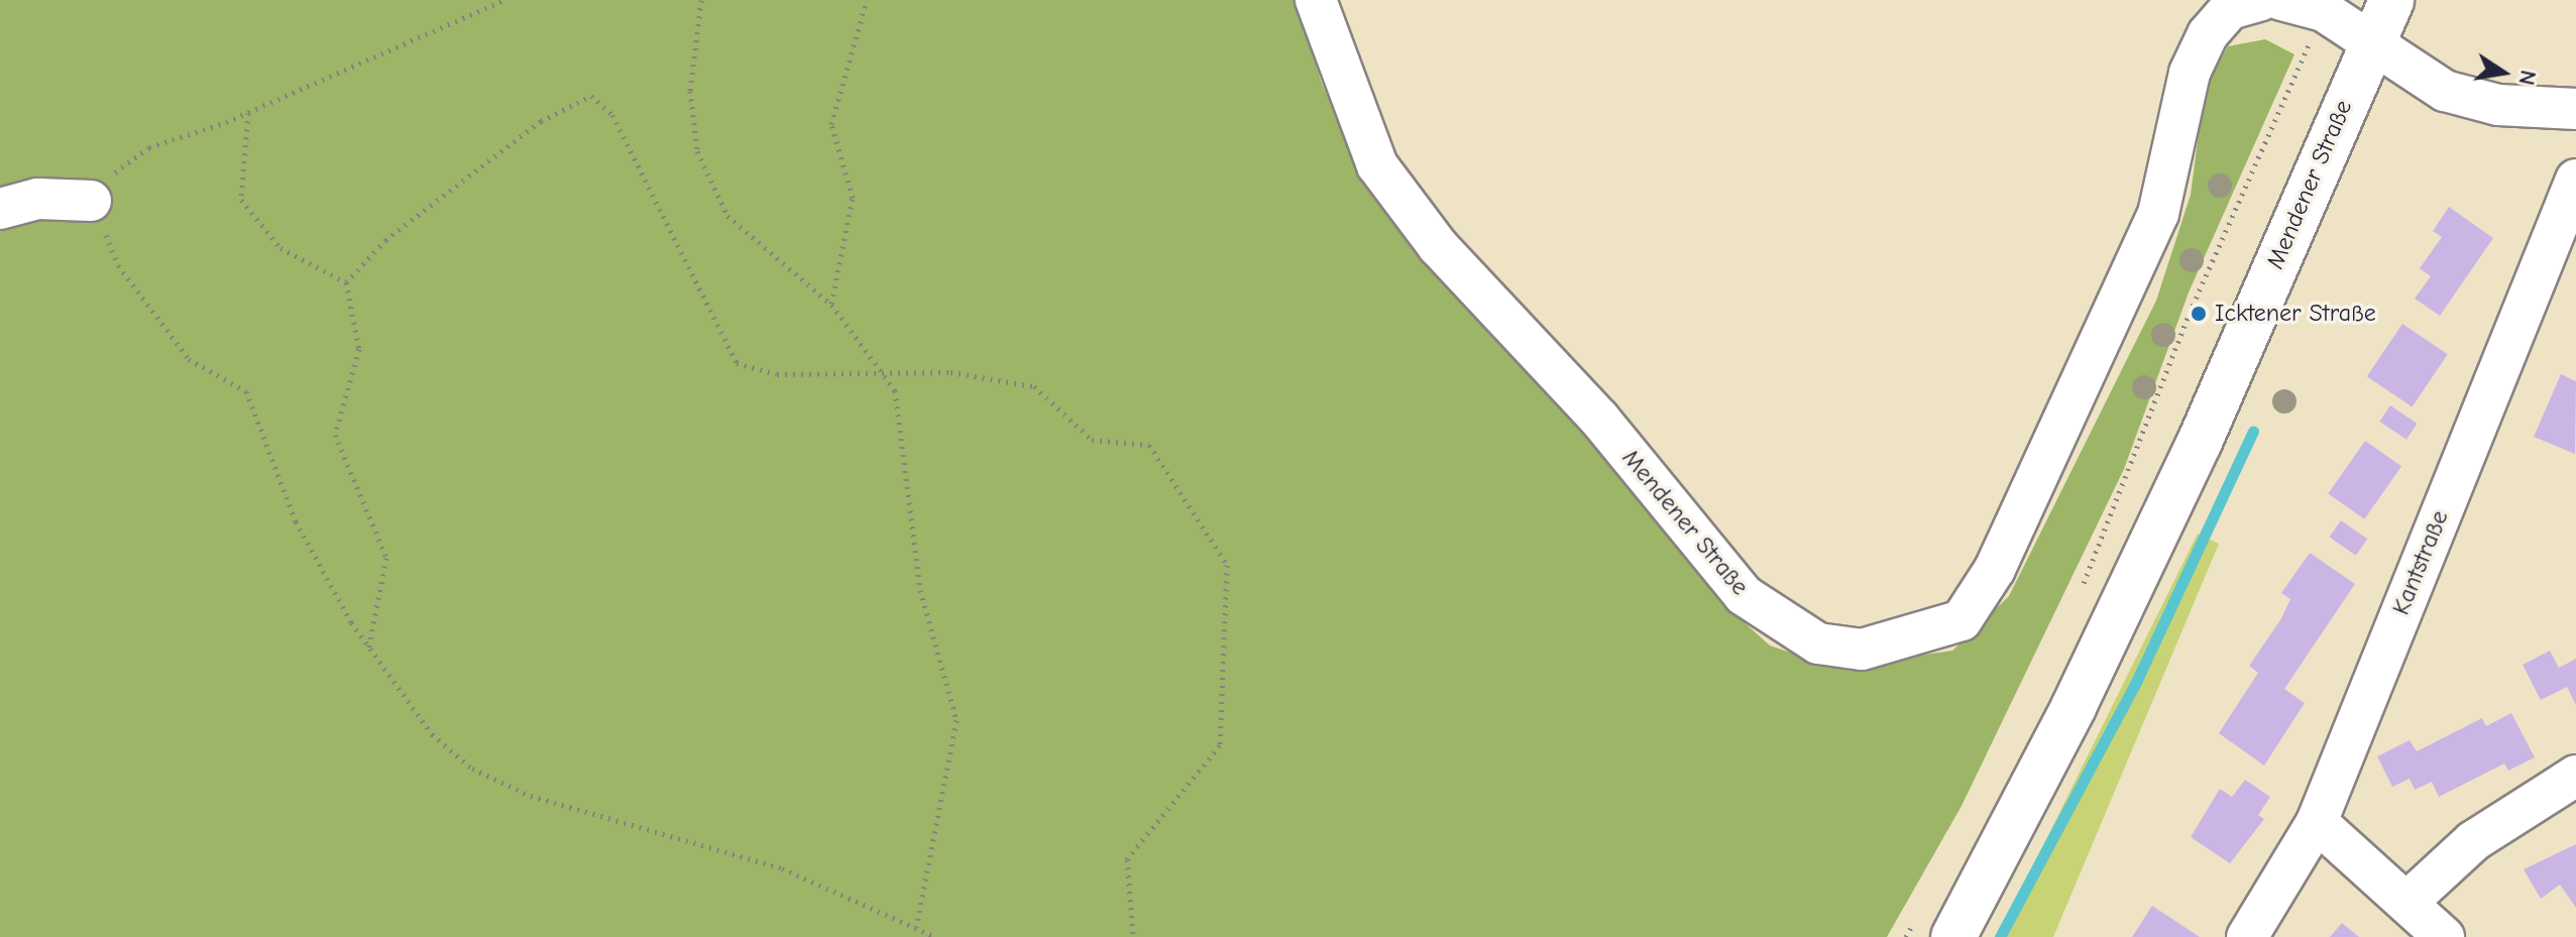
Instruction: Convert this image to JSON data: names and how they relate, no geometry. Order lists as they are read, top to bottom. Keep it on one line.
{"streets":{"main road":["Mendener Straße"],"street":["Kantstraße"]},"places":["Icktener Straße"],"north":"right"}
